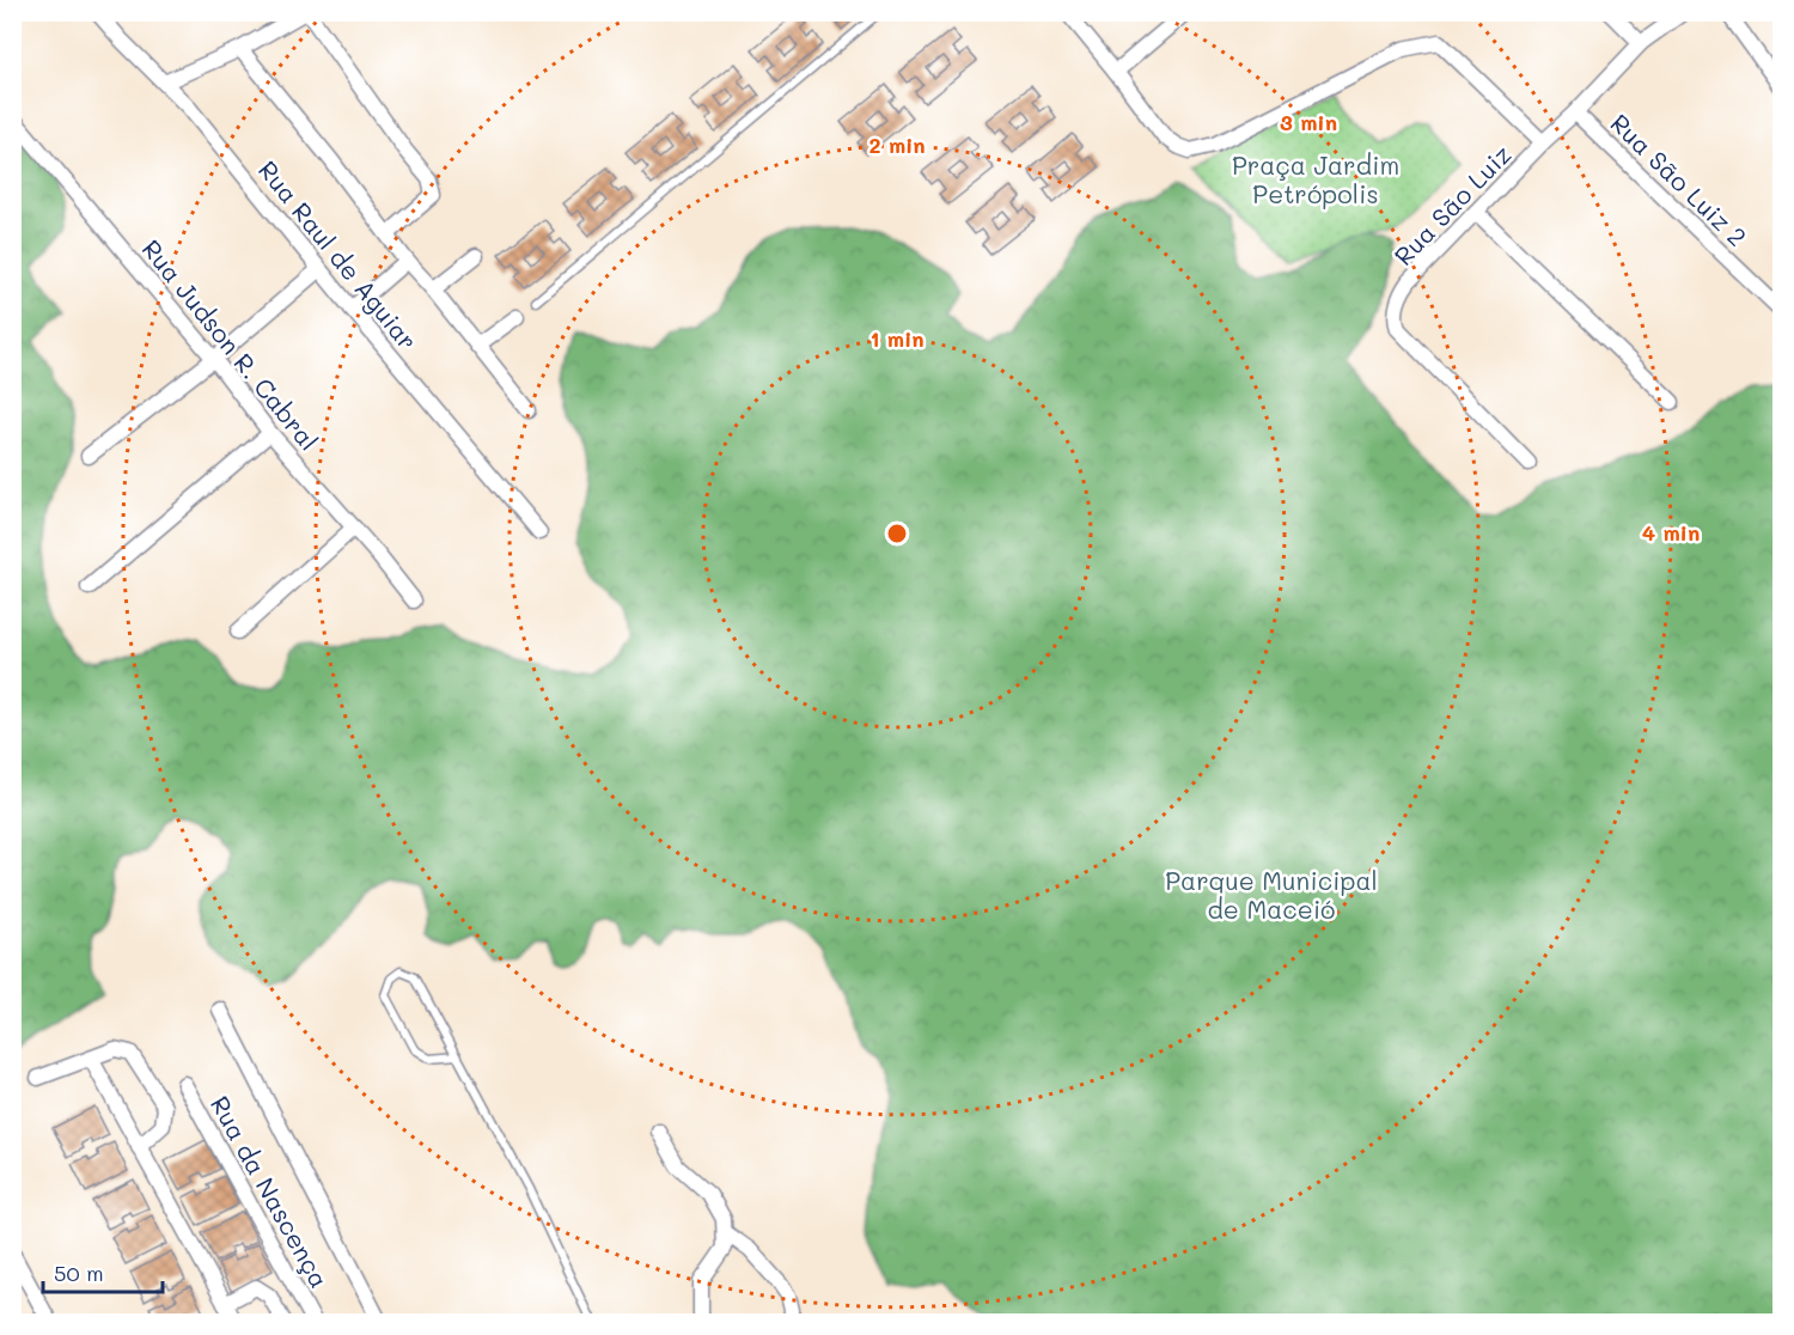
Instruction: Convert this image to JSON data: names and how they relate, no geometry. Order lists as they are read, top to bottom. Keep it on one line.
{"streets":{"street":["Rua São Luiz 2","Rua São Luiz","Rua Raul de Aguiar","Rua Judson R. Cabral","Rua da Nascença"]},"crossings":[["Rua São Luiz 2","Rua São Luiz"]],"parks":["Praça Jardim Petrópolis","Parque Municipal de Maceió"],"scale_bar":"50 m","rings":["3 min","2 min","1 min","4 min"]}
